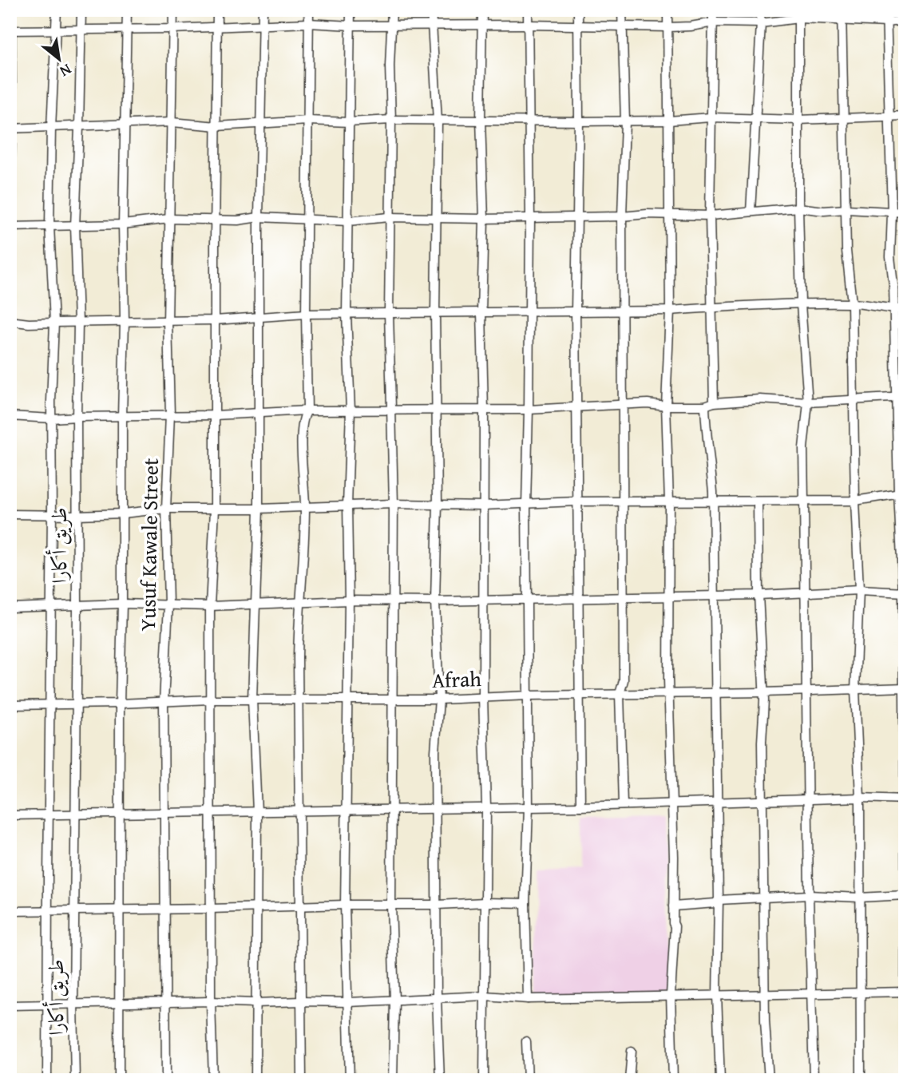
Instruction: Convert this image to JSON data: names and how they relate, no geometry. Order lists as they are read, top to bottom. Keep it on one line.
{"streets":{"street":["Yusuf Kawale Street","طريق أكارا","Afrah"]},"crossings":[["Yusuf Kawale Street","Afrah"],["طريق أكارا","Afrah"]],"north":"bottom right"}
